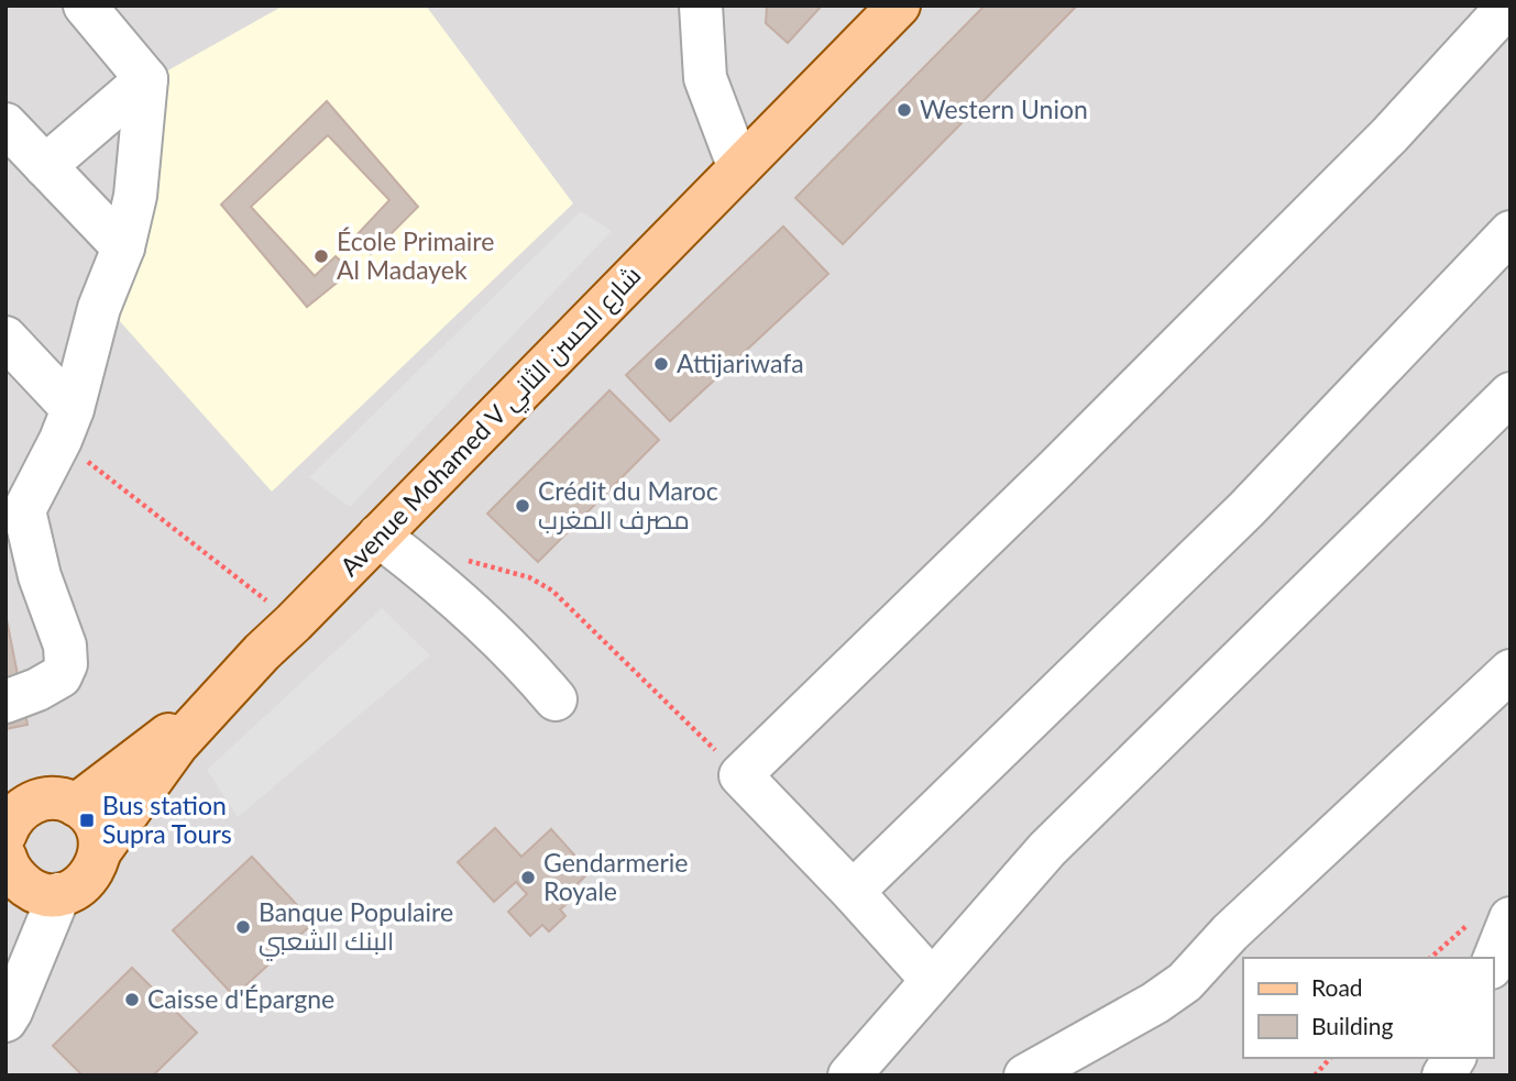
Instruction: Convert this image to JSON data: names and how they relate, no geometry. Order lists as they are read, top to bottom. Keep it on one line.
{"streets":{"main road":["Avenue Mohamed V شارع الحسن الثاني"]},"places":{"other":["Western Union","École Primaire Al Madayek","Attijariwafa","Crédit du Maroc مصرف المغرب","Gendarmerie Royale","Banque Populaire البنك الشعبي","Caisse d'Épargne"],"transit":["Bus station Supra Tours"]},"legend":["Road","Building"]}
